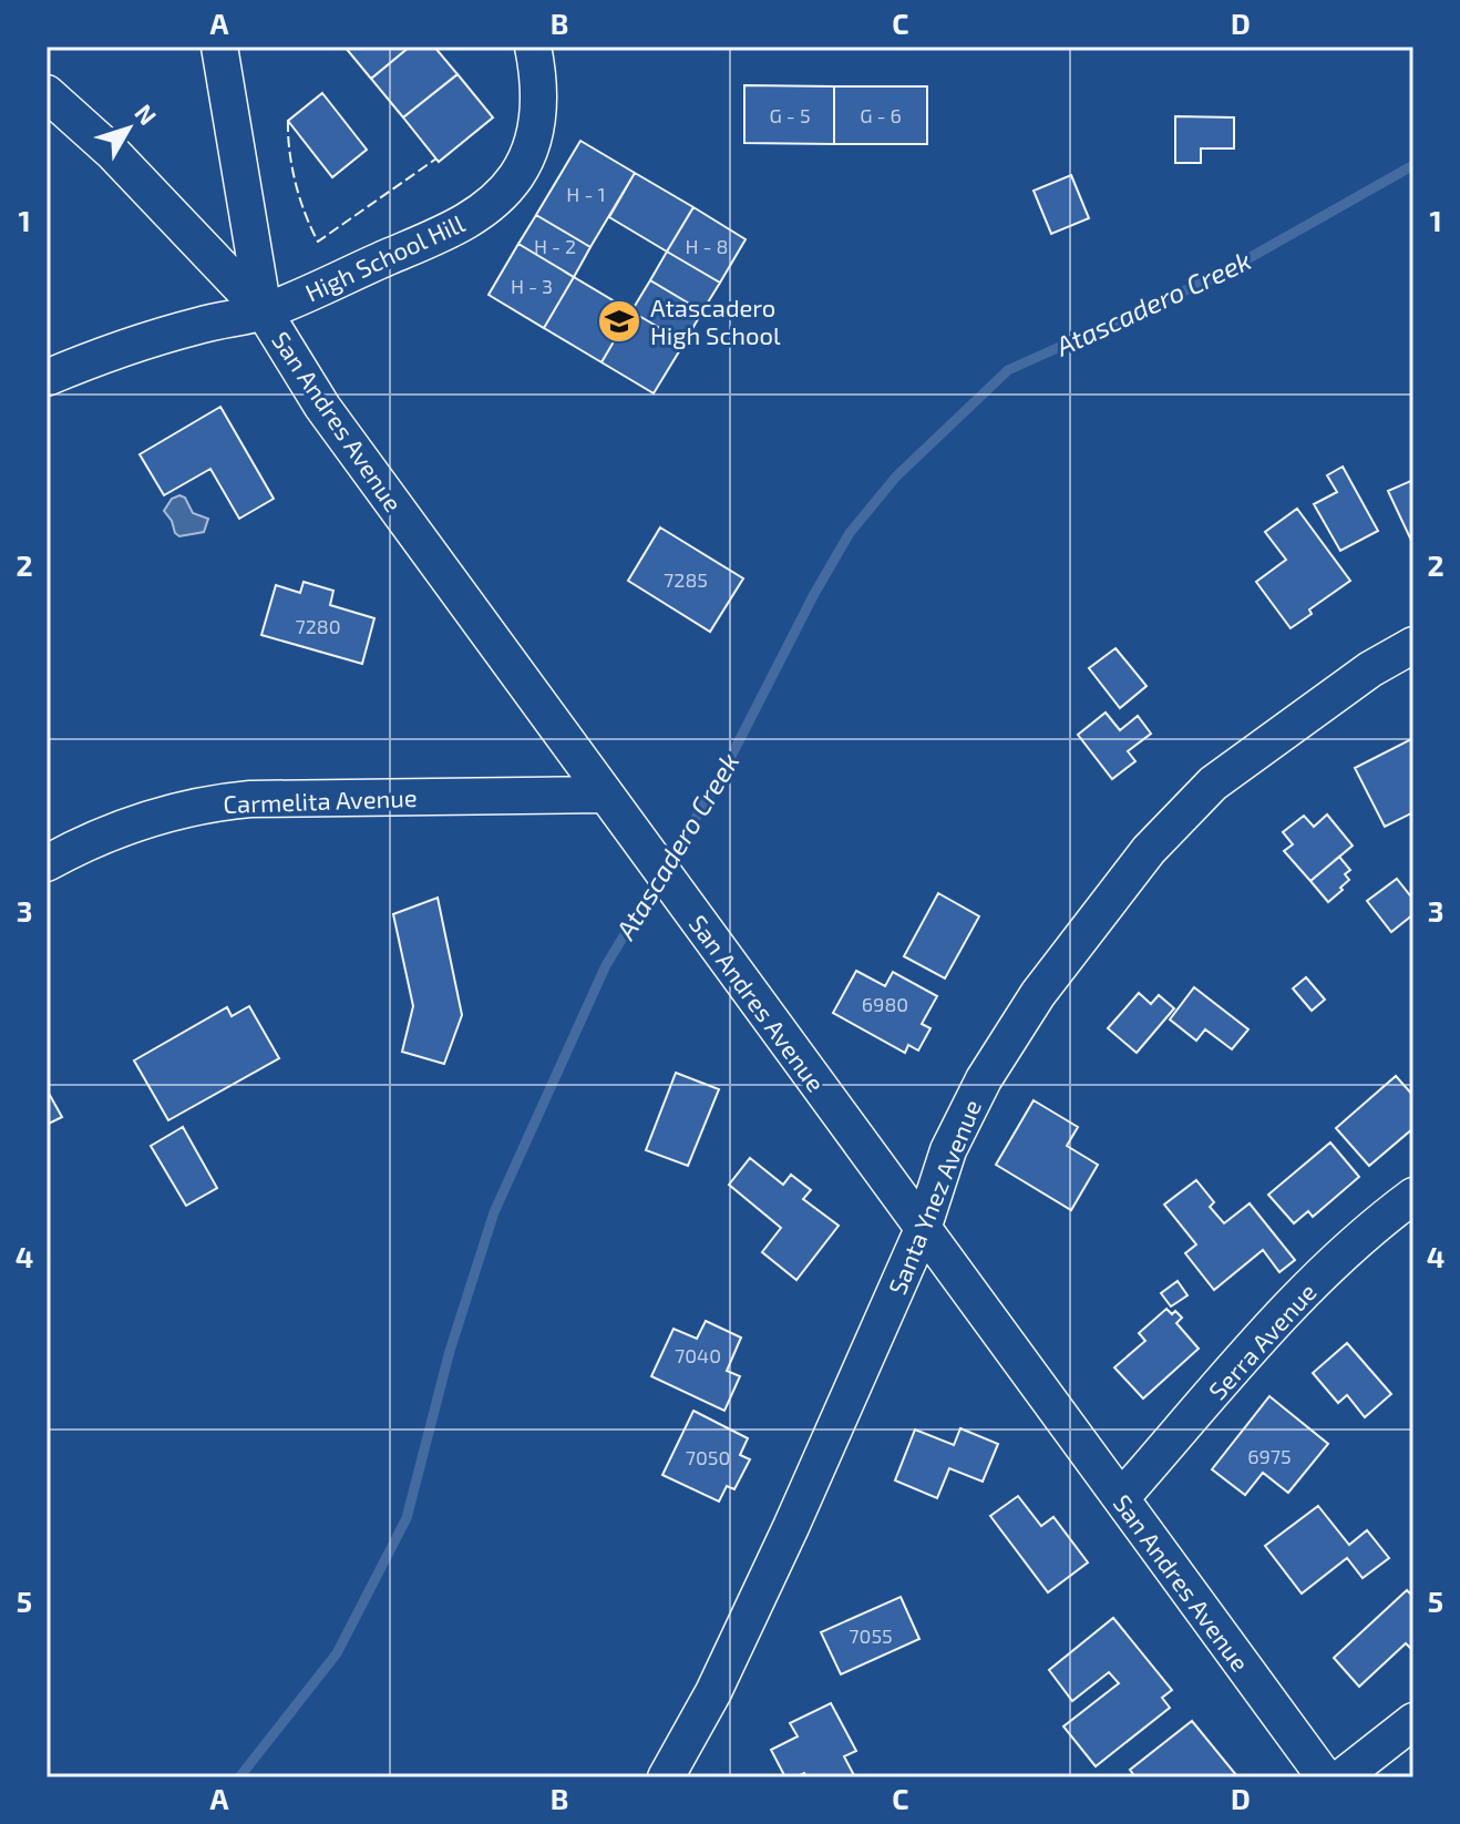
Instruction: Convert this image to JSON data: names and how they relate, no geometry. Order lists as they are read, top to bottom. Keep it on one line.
{"streets":{"street":["High School Hill","San Andres Avenue","Carmelita Avenue","Santa Ynez Avenue","Serra Avenue"]},"crossings":[["High School Hill","San Andres Avenue"],["San Andres Avenue","Carmelita Avenue"],["San Andres Avenue","Santa Ynez Avenue"],["San Andres Avenue","Serra Avenue"]],"water":["Atascadero Creek"],"places":{"school or university":["Atascadero High School"]},"house_numbers":["G - 5","G - 6","H - 1","H - 2","H - 8","H - 3","7285","7280","6980","7040","6975","7050","7055"],"north":"top right","grid":{"columns":["A","B","C","D"],"rows":["1","2","3","4","5"]}}
